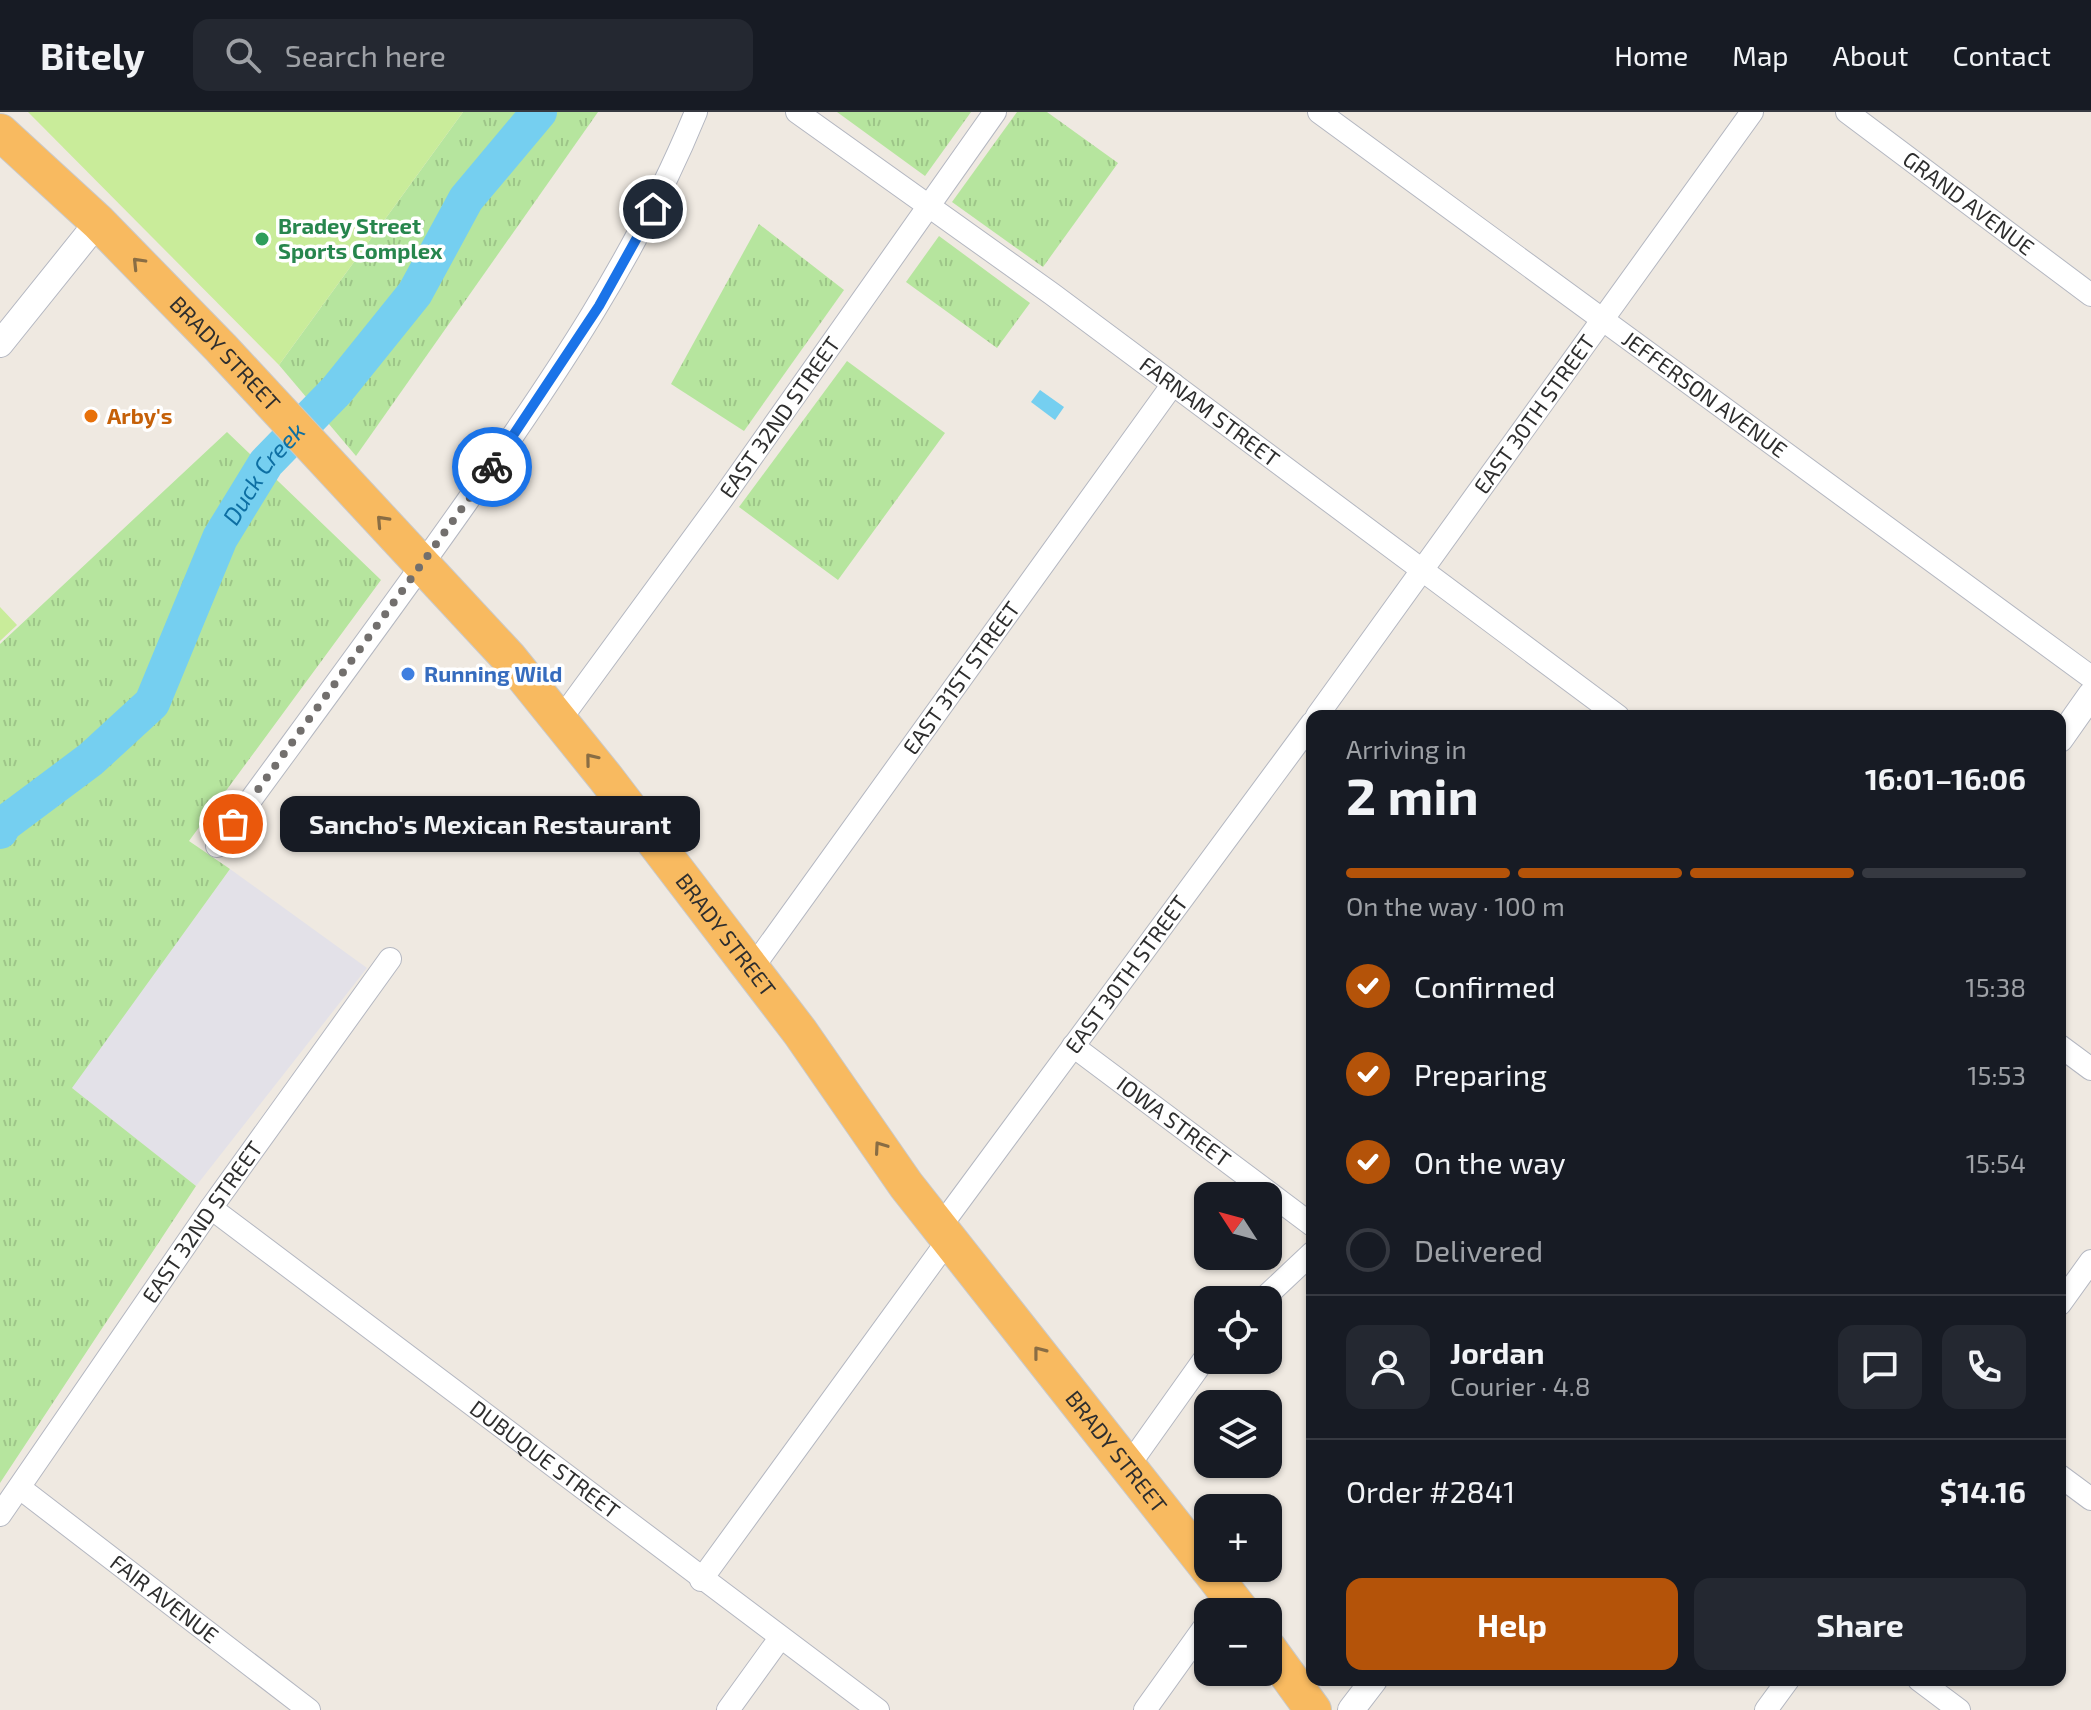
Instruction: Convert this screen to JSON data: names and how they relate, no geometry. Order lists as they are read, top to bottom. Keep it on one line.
{"streets":{"highway":["BRADY STREET"],"street":["GRAND AVENUE","JEFFERSON AVENUE","FARNAM STREET","EAST 30TH STREET","EAST 32ND STREET","EAST 31ST STREET","IOWA STREET","DUBUQUE STREET","FAIR AVENUE"]},"crossings":[["BRADY STREET","EAST 30TH STREET"],["BRADY STREET","EAST 32ND STREET"],["BRADY STREET","EAST 31ST STREET"],["JEFFERSON AVENUE","EAST 30TH STREET"],["FARNAM STREET","EAST 30TH STREET"],["FARNAM STREET","EAST 32ND STREET"],["FARNAM STREET","EAST 31ST STREET"],["EAST 30TH STREET","IOWA STREET"],["EAST 30TH STREET","DUBUQUE STREET"],["EAST 32ND STREET","DUBUQUE STREET"],["EAST 32ND STREET","FAIR AVENUE"]],"one_way":["BRADY STREET"],"water":["Duck Creek"],"places":["Bradey Street Sports Complex","Arby's","Running Wild","Sancho's Mexican Restaurant"],"north":"top left","page":{"header":"Bitely","search":"Search here","nav":["Home","Map","About","Contact"],"heading":["2 min","Arriving in","16:01–16:06"],"panel":["Jordan","Courier · 4.8","Order #2841","$14.16"],"bubble":"Sancho's Mexican Restaurant","bar":"On the way · 100 m","list":[["Confirmed","15:38"],["Preparing","15:53"],["On the way","15:54"],"Delivered"],"map_buttons":["+","−"],"buttons":["Help","Share"]}}
